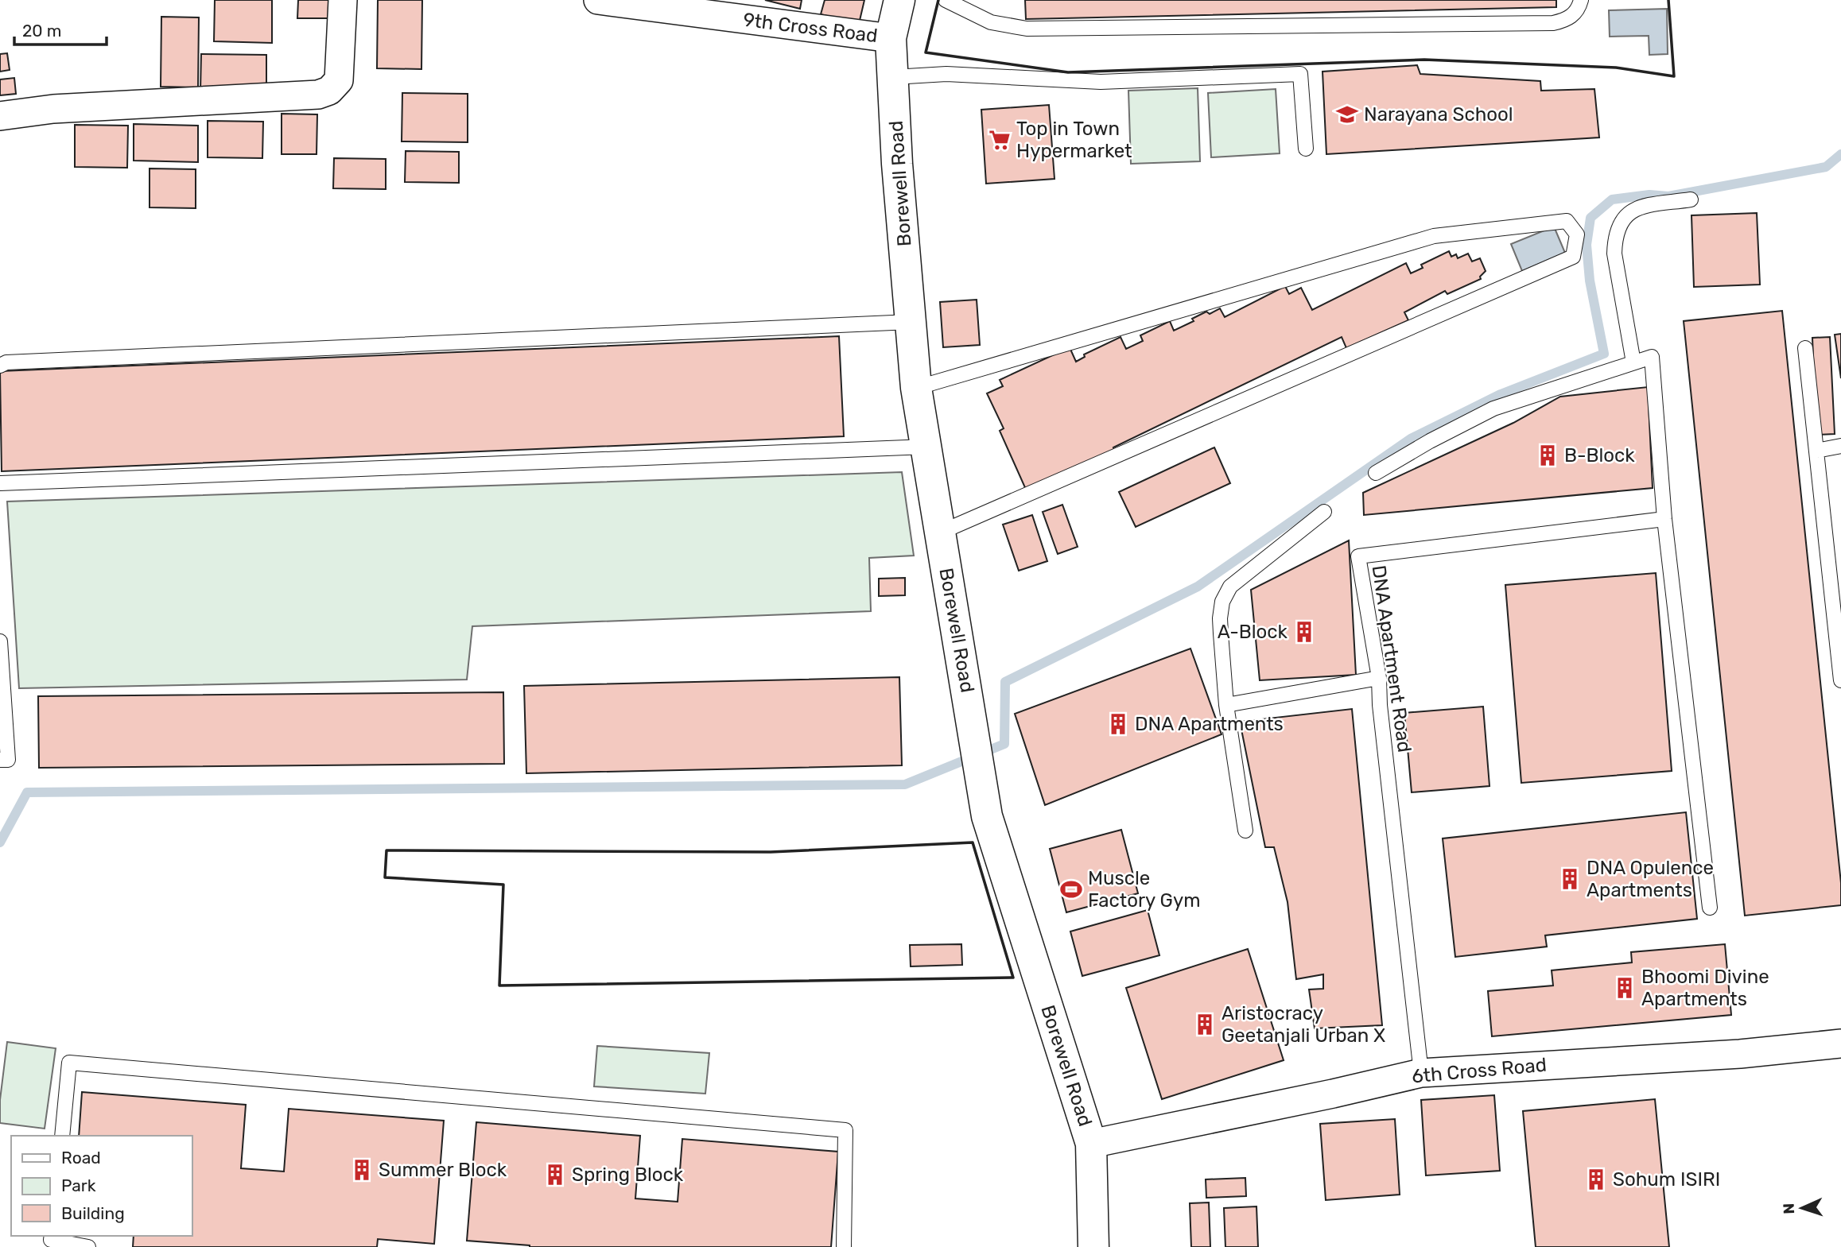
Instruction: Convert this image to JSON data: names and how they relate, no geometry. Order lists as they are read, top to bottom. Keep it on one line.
{"streets":{"street":["9th Cross Road","Borewell Road","6th Cross Road"],"lane":["DNA Apartment Road"]},"crossings":[["9th Cross Road","Borewell Road"],["Borewell Road","6th Cross Road"],["DNA Apartment Road","6th Cross Road"]],"places":{"school or university":["Narayana School"],"supermarket":["Top in Town Hypermarket"],"building":["B-Block","A-Block","DNA Apartments","DNA Opulence Apartments","Bhoomi Divine Apartments","Aristocracy Geetanjali Urban X","Summer Block","Spring Block","Sohum ISIRI"],"sports":["Muscle Factory Gym"]},"legend":["Road","Park","Building"],"scale_bar":"20 m","north":"left"}
